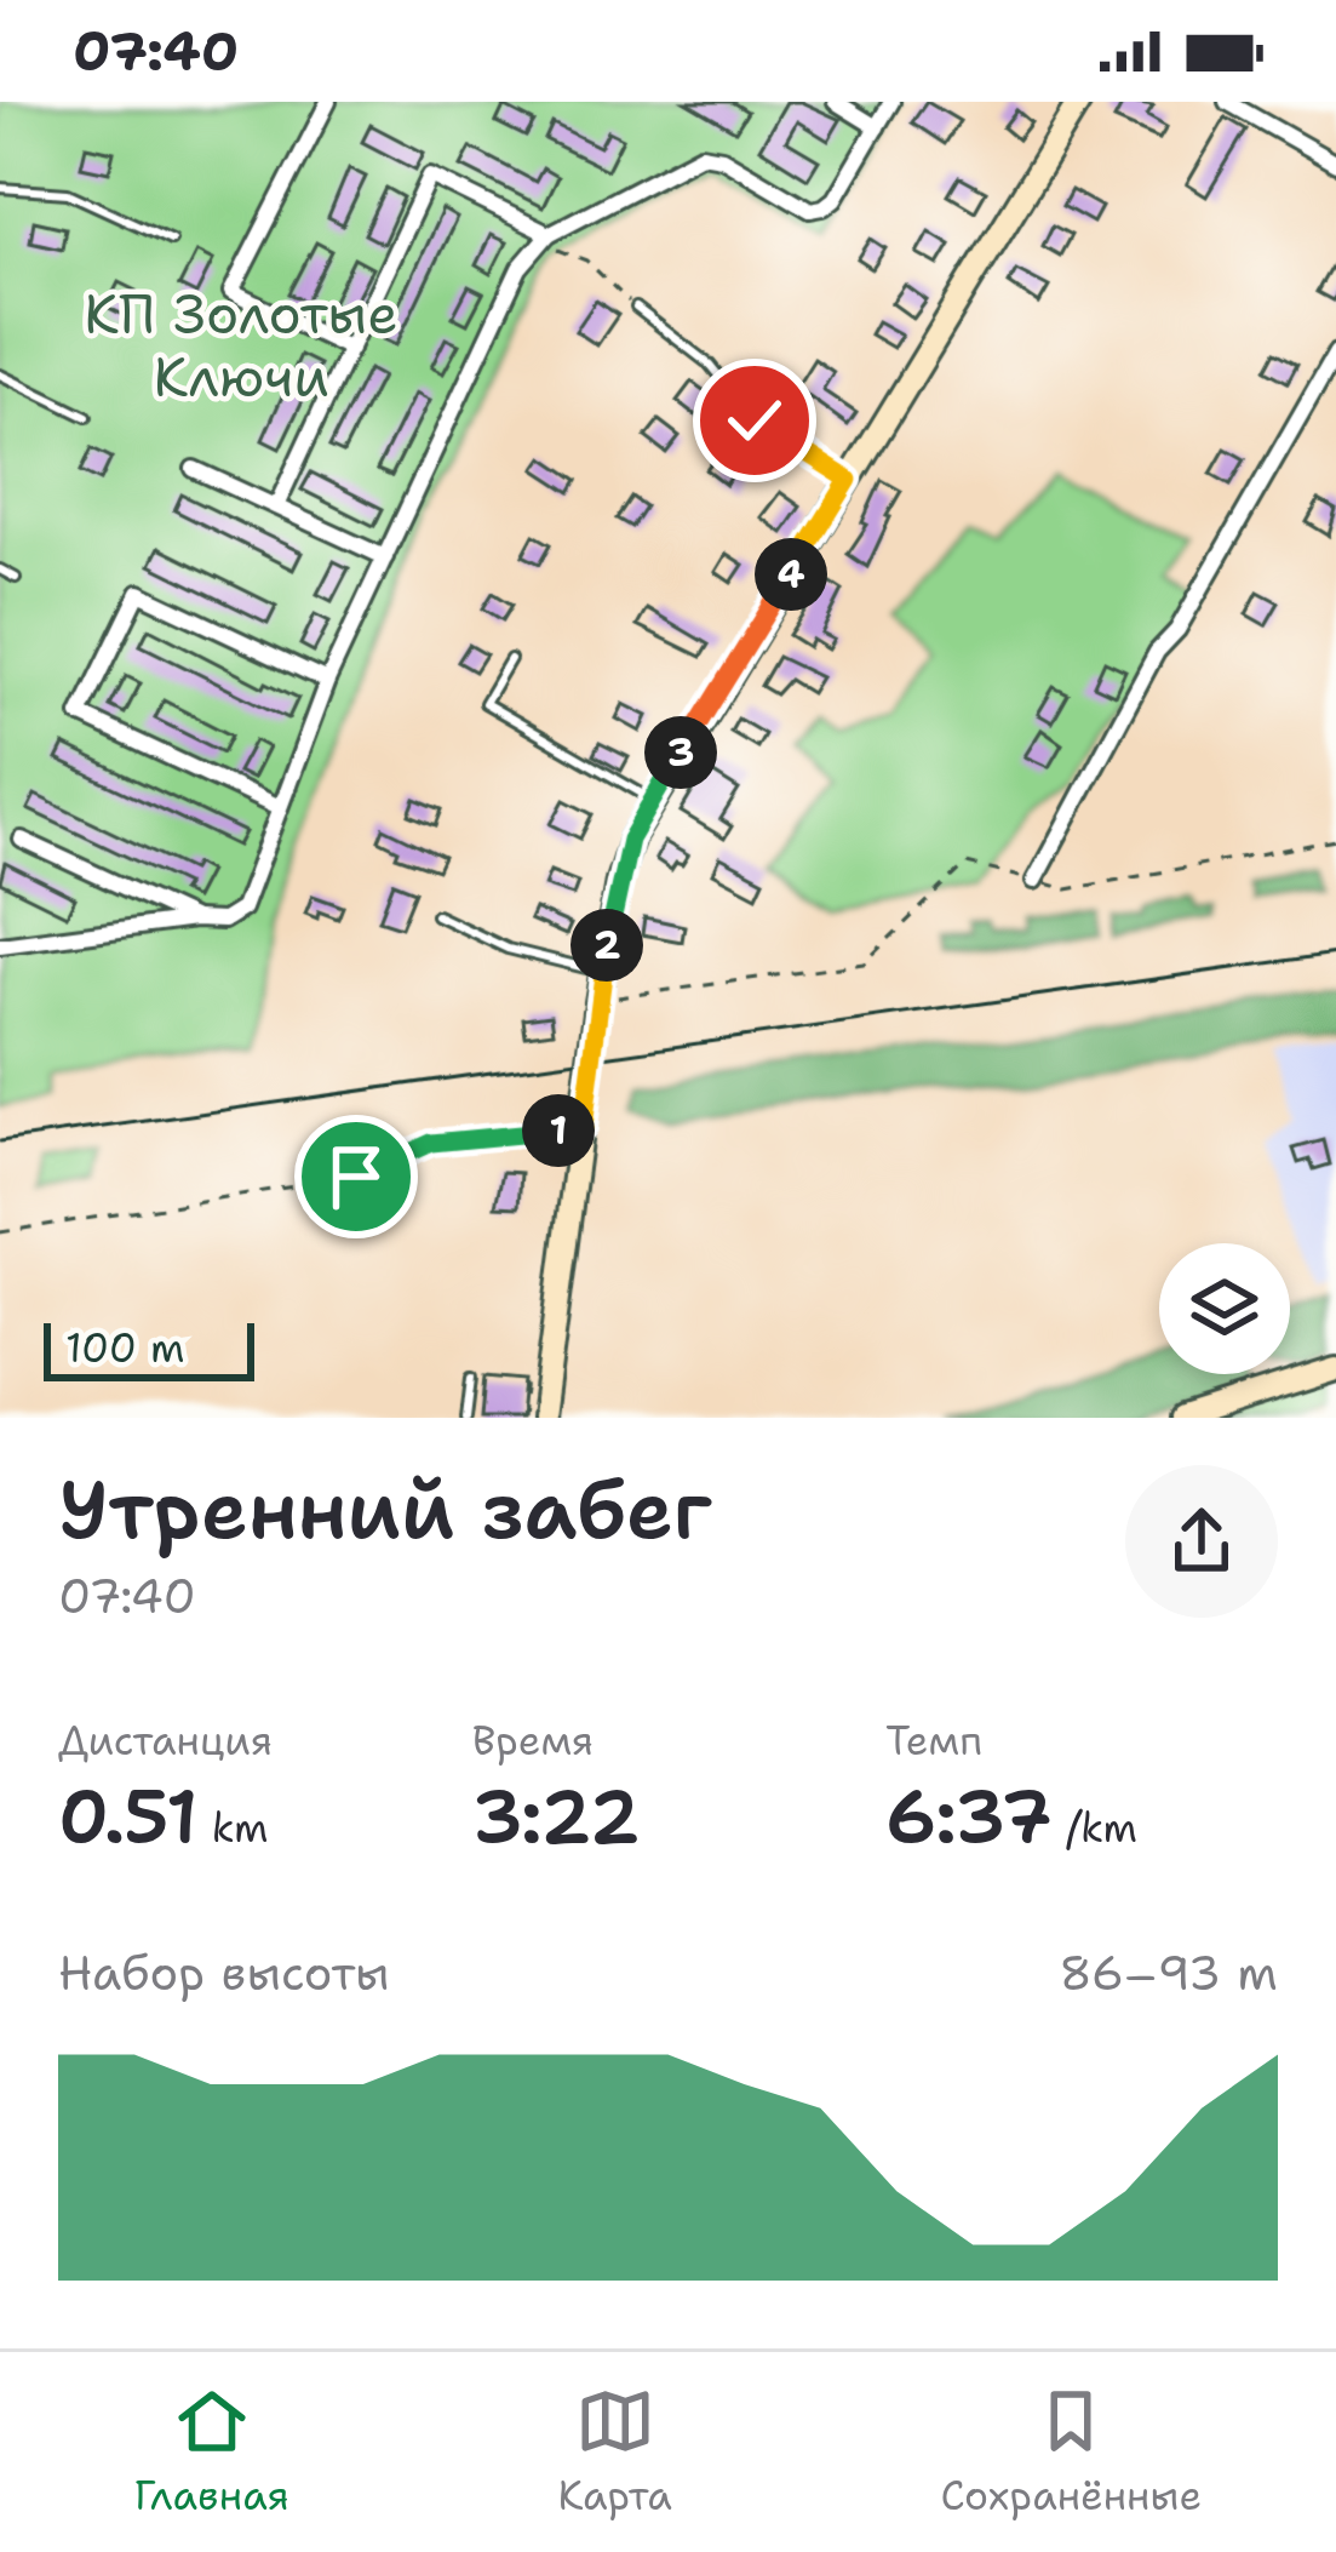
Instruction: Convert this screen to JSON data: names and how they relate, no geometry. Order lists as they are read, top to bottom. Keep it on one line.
{"parks":["КП Золотые Ключи"],"scale_bar":"100 m","page":{"status":"07:40","pins":["4","3","2","1"],"scale":"100 m","heading":["Утренний забег","07:40"],"stats":[["Дистанция","0.51 km"],["Время","3:22"],["Темп","6:37 /km"]],"chart":["Набор высоты","86–93 m"],"tabs":["Главная","Карта","Сохранённые"]}}
